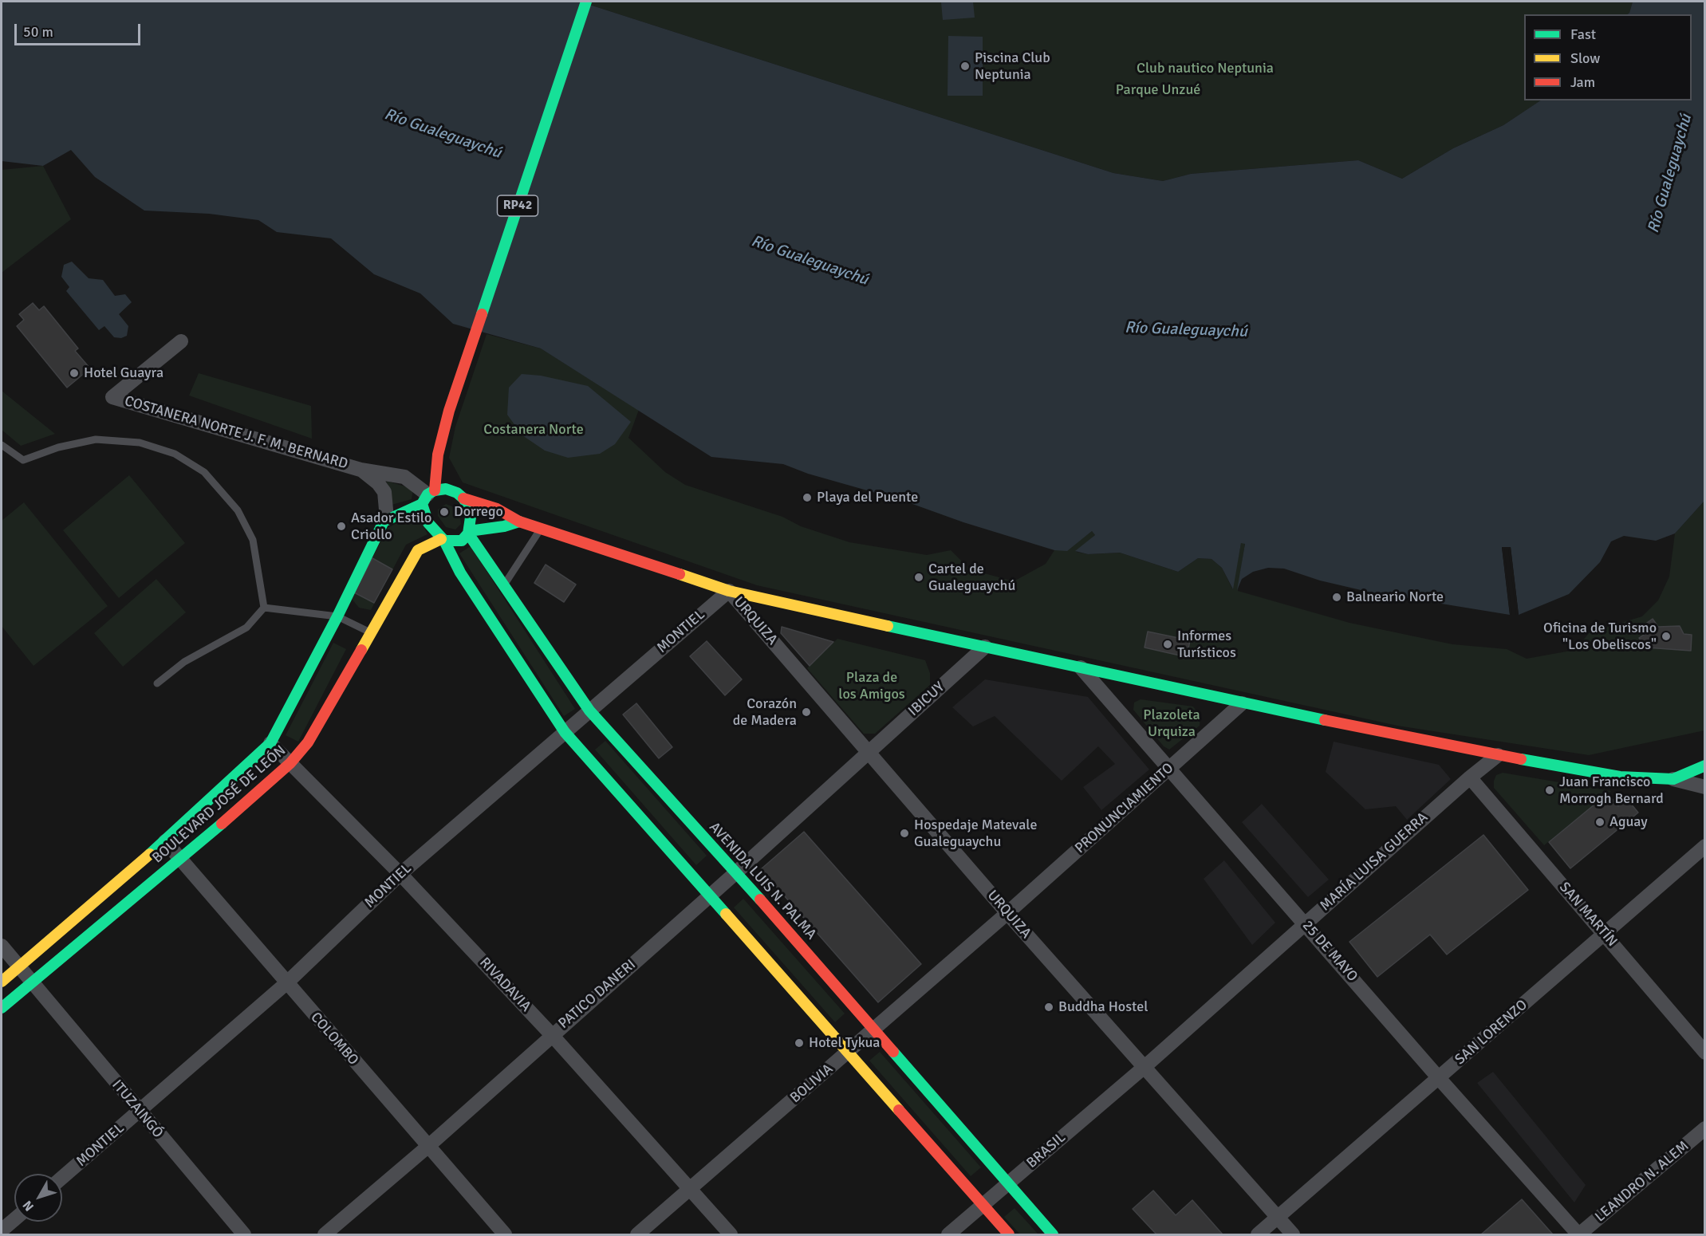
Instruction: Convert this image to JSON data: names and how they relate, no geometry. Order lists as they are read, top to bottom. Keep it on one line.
{"streets":{"main road":["RP42","BOULEVARD JOSÉ DE LEÓN","AVENIDA LUIS N. PALMA"],"street":["COSTANERA NORTE J. F. M. BERNARD","URQUIZA","MONTIEL","IBICUY","PRONUNCIAMIENTO","MARÍA LUISA GUERRA","SAN MARTÍN","25 DE MAYO","RIVADAVIA","PATICO DANERI","SAN LORENZO","COLOMBO","BOLIVIA","ITUZAINGÓ","BRASIL","LEANDRO N. ALEM"]},"crossings":[["RP42","COSTANERA NORTE J. F. M. BERNARD"],["RP42","BOULEVARD JOSÉ DE LEÓN"],["RP42","AVENIDA LUIS N. PALMA"],["COSTANERA NORTE J. F. M. BERNARD","BOULEVARD JOSÉ DE LEÓN"],["COSTANERA NORTE J. F. M. BERNARD","AVENIDA LUIS N. PALMA"],["URQUIZA","MONTIEL"],["URQUIZA","IBICUY"],["URQUIZA","PRONUNCIAMIENTO"],["URQUIZA","MARÍA LUISA GUERRA"],["URQUIZA","PATICO DANERI"],["URQUIZA","SAN LORENZO"],["URQUIZA","BOLIVIA"],["URQUIZA","BRASIL"],["MONTIEL","AVENIDA LUIS N. PALMA"],["MONTIEL","RIVADAVIA"],["MONTIEL","COLOMBO"],["MONTIEL","ITUZAINGÓ"],["IBICUY","PATICO DANERI"],["BOULEVARD JOSÉ DE LEÓN","AVENIDA LUIS N. PALMA"],["BOULEVARD JOSÉ DE LEÓN","RIVADAVIA"],["BOULEVARD JOSÉ DE LEÓN","COLOMBO"],["BOULEVARD JOSÉ DE LEÓN","ITUZAINGÓ"],["PRONUNCIAMIENTO","25 DE MAYO"],["PRONUNCIAMIENTO","BOLIVIA"],["MARÍA LUISA GUERRA","SAN MARTÍN"],["MARÍA LUISA GUERRA","25 DE MAYO"],["MARÍA LUISA GUERRA","BRASIL"],["AVENIDA LUIS N. PALMA","PATICO DANERI"],["AVENIDA LUIS N. PALMA","BOLIVIA"],["AVENIDA LUIS N. PALMA","BRASIL"],["SAN MARTÍN","SAN LORENZO"],["25 DE MAYO","SAN LORENZO"],["25 DE MAYO","LEANDRO N. ALEM"],["RIVADAVIA","PATICO DANERI"],["RIVADAVIA","BOLIVIA"],["PATICO DANERI","COLOMBO"]],"water":["Río Gualeguaychú"],"parks":["Club nautico Neptunia","Parque Unzué","Costanera Norte","Plaza de los Amigos","Plazoleta Urquiza"],"places":["Piscina Club Neptunia","Hotel Guayra","Playa del Puente","Dorrego","Asador Estilo Criollo","Cartel de Gualeguaychú","Balneario Norte","Oficina de Turismo \"Los Obeliscos\"","Informes Turísticos","Corazón de Madera","Juan Francisco Morrogh Bernard","Aguay","Hospedaje Matevale Gualeguaychu","Buddha Hostel","Hotel Tykua"],"legend":["Fast","Slow","Jam"],"scale_bar":"50 m","north":"bottom left"}
